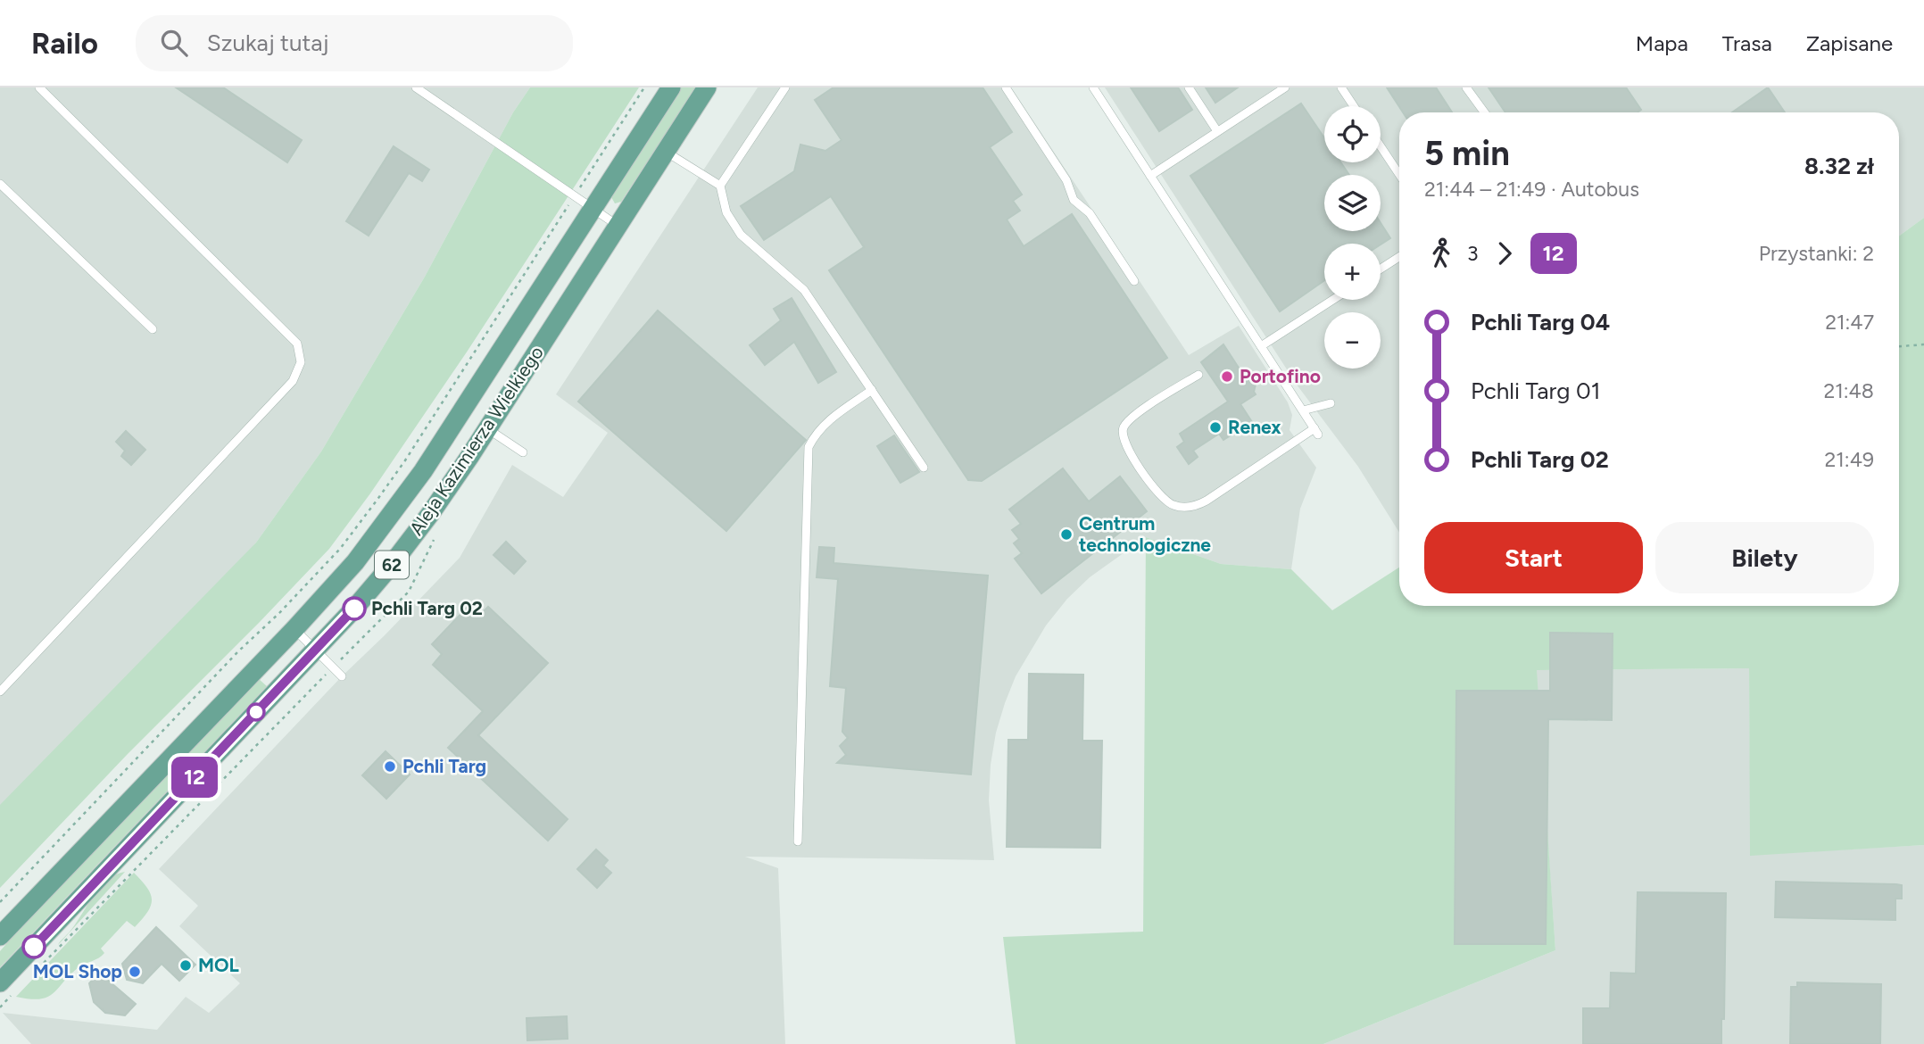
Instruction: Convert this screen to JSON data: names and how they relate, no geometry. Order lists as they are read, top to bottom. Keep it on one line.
{"streets":{"main road":["Aleja Kazimierza Wielkiego","62"]},"places":["Portofino","Renex","Centrum technologiczne","Pchli Targ 02","Pchli Targ","MOL","MOL Shop"],"lines":["bus line 12"],"page":{"header":"Railo","search":"Szukaj tutaj","nav":["Mapa","Trasa","Zapisane"],"on_map":"12","map_buttons":["+","−"],"heading":["5 min","21:44 – 21:49 · Autobus","8.32 zł"],"legs":["3","12","Przystanki: 2"],"list":[{"name":"Pchli Targ 04","value":"21:47"},{"name":"Pchli Targ 01","value":"21:48"},{"name":"Pchli Targ 02","value":"21:49"}],"buttons":["Start","Bilety"]}}
